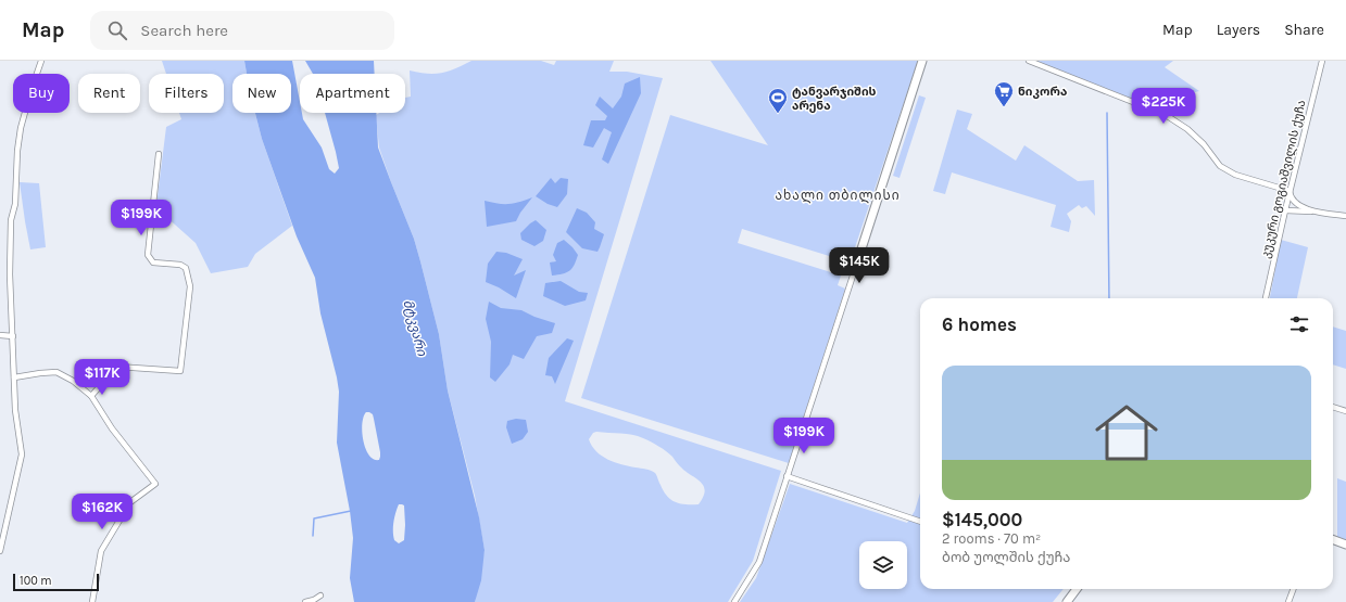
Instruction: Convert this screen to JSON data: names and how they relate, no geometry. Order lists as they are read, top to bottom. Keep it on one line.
{"streets":{"street":["კუკური გოგიაშვილის ქუჩა"]},"districts":["ახალი თბილისი"],"water":["მტკვარი"],"places":{"supermarket":["ნიკორა"],"sports":["ტანვარჯიშის არენა"]},"scale_bar":"100 m","page":{"header":"Map","search":"Search here","nav":["Map","Layers","Share"],"chip":["Buy","Rent","Filters","New","Apartment"],"price":["$225K","$199K","$145K","$117K","$199K","$162K"],"heading":"6 homes","list":[{"name":"$145,000","note":"2 rooms · 70 m² · ბობ უოლშის ქუჩა"}],"scale":"100 m"}}
